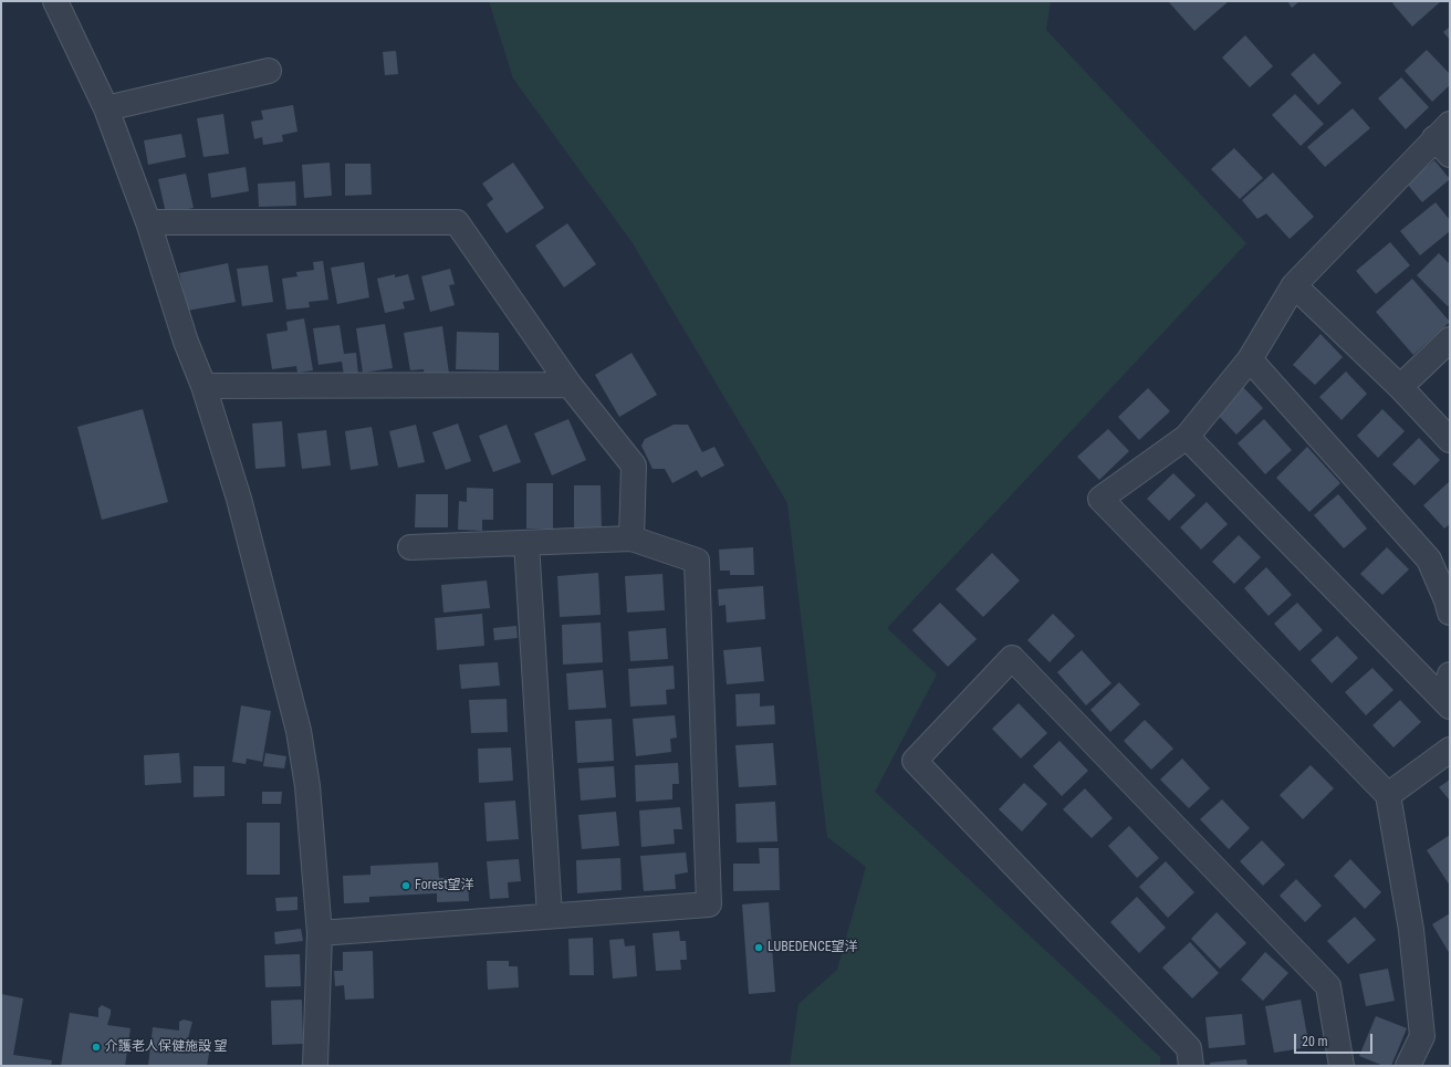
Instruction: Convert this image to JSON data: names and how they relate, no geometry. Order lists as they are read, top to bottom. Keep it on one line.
{"places":["Forest望洋","LUBEDENCE望洋","介護老人保健施設 望"],"scale_bar":"20 m"}
